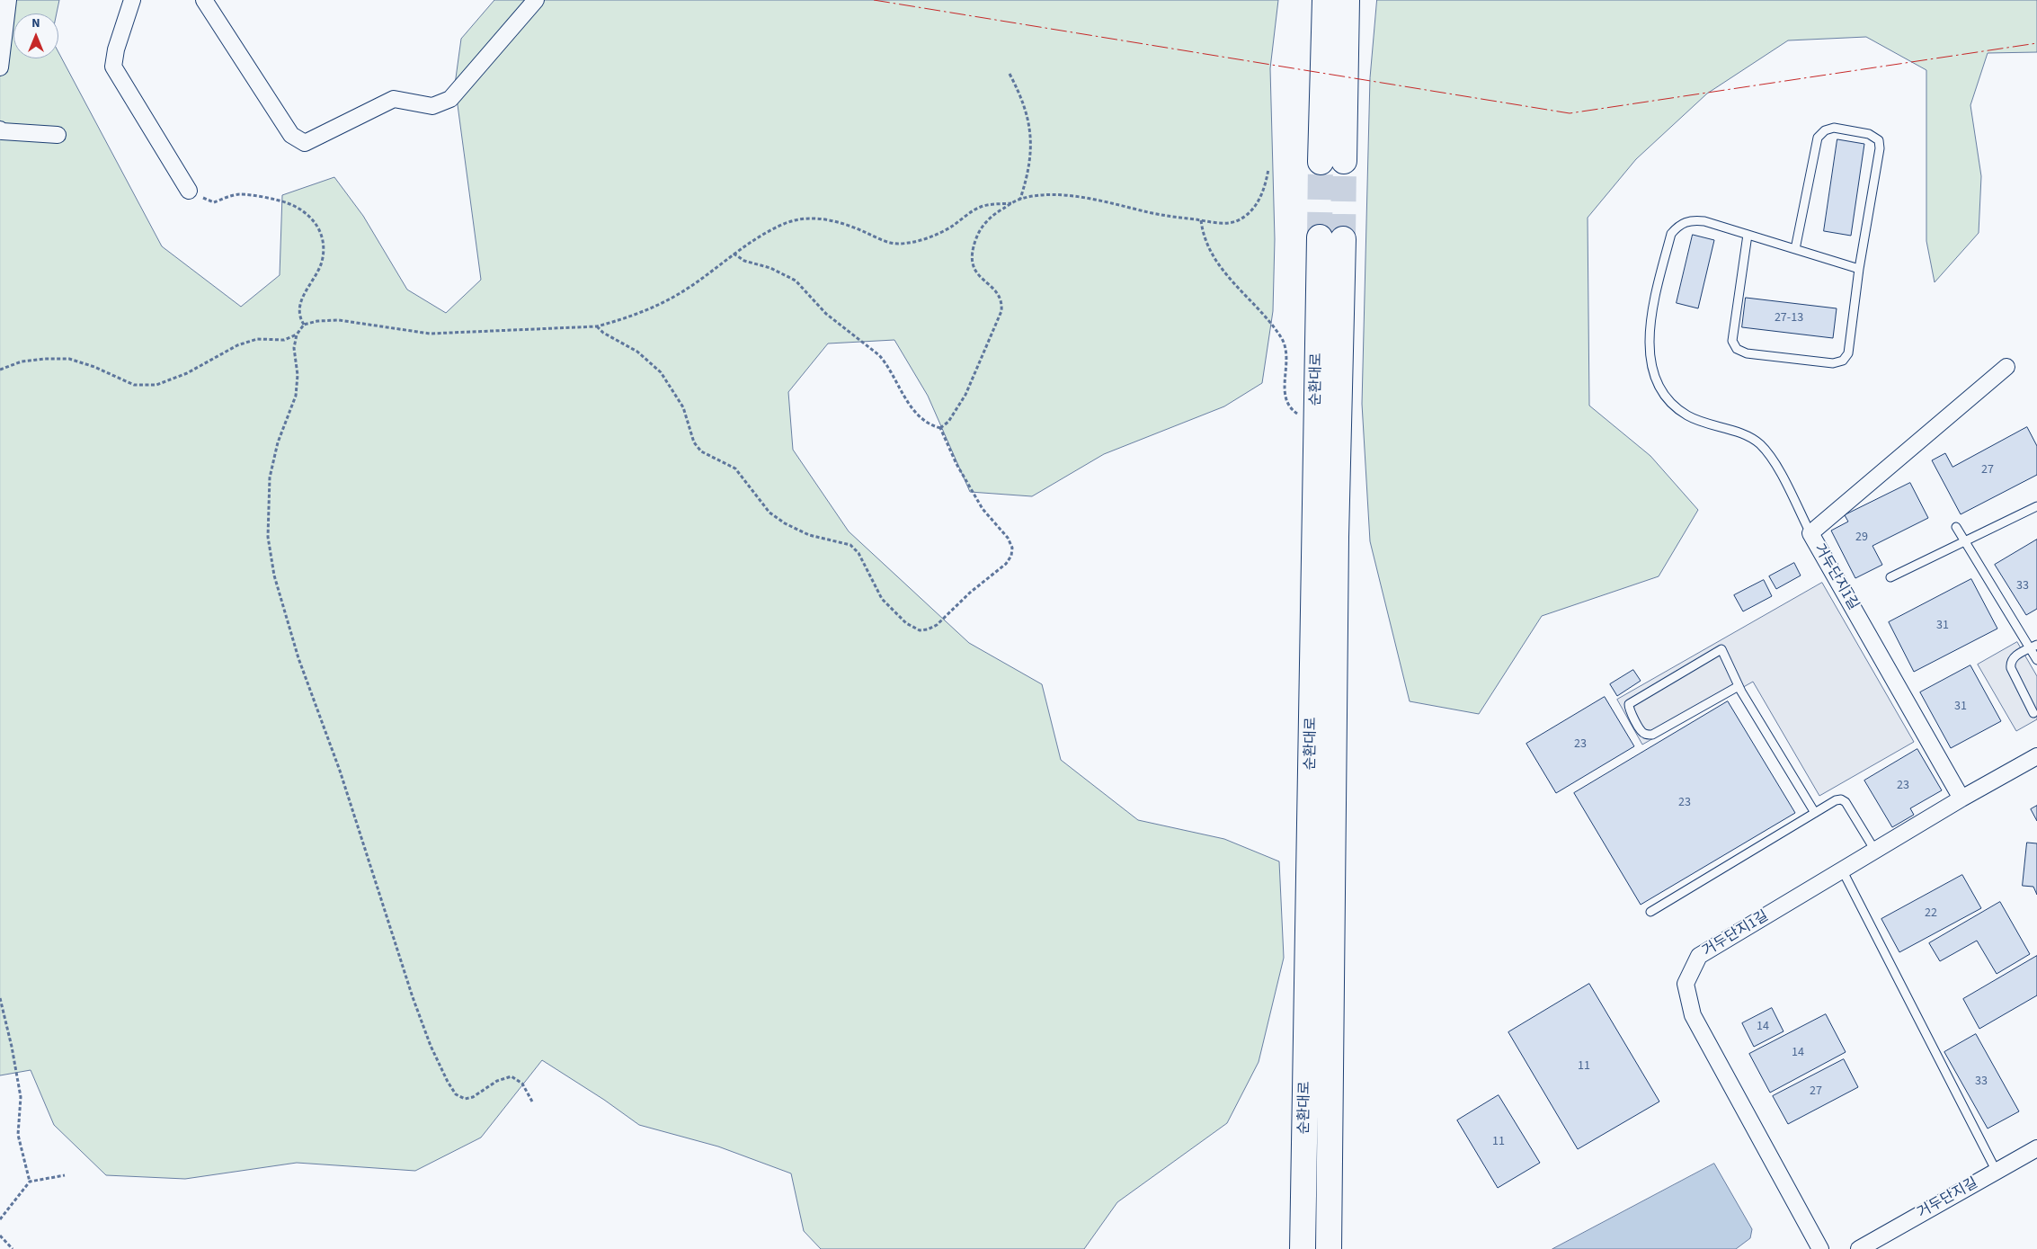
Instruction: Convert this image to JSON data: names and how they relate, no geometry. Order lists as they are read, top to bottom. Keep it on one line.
{"streets":{"main road":["순환대로"],"street":["거두단지1길","거두단지길"]},"house_numbers":["27-13","27","29","33","31","31","23","23","23","22","14","14","11","33","27","11"],"north":"top"}
